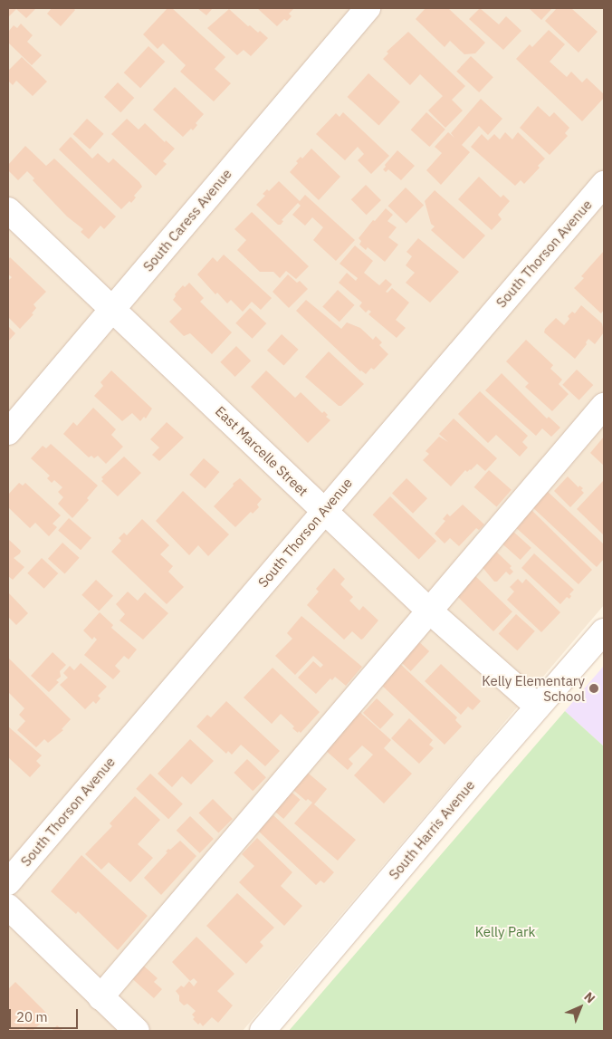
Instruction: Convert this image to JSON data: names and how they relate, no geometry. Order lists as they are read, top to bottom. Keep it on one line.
{"streets":{"street":["South Caress Avenue","South Thorson Avenue","East Marcelle Street","South Harris Avenue"]},"crossings":[["South Caress Avenue","East Marcelle Street"],["South Thorson Avenue","East Marcelle Street"],["East Marcelle Street","South Harris Avenue"]],"parks":["Kelly Park"],"places":["Kelly Elementary School"],"scale_bar":"20 m","north":"top right"}
